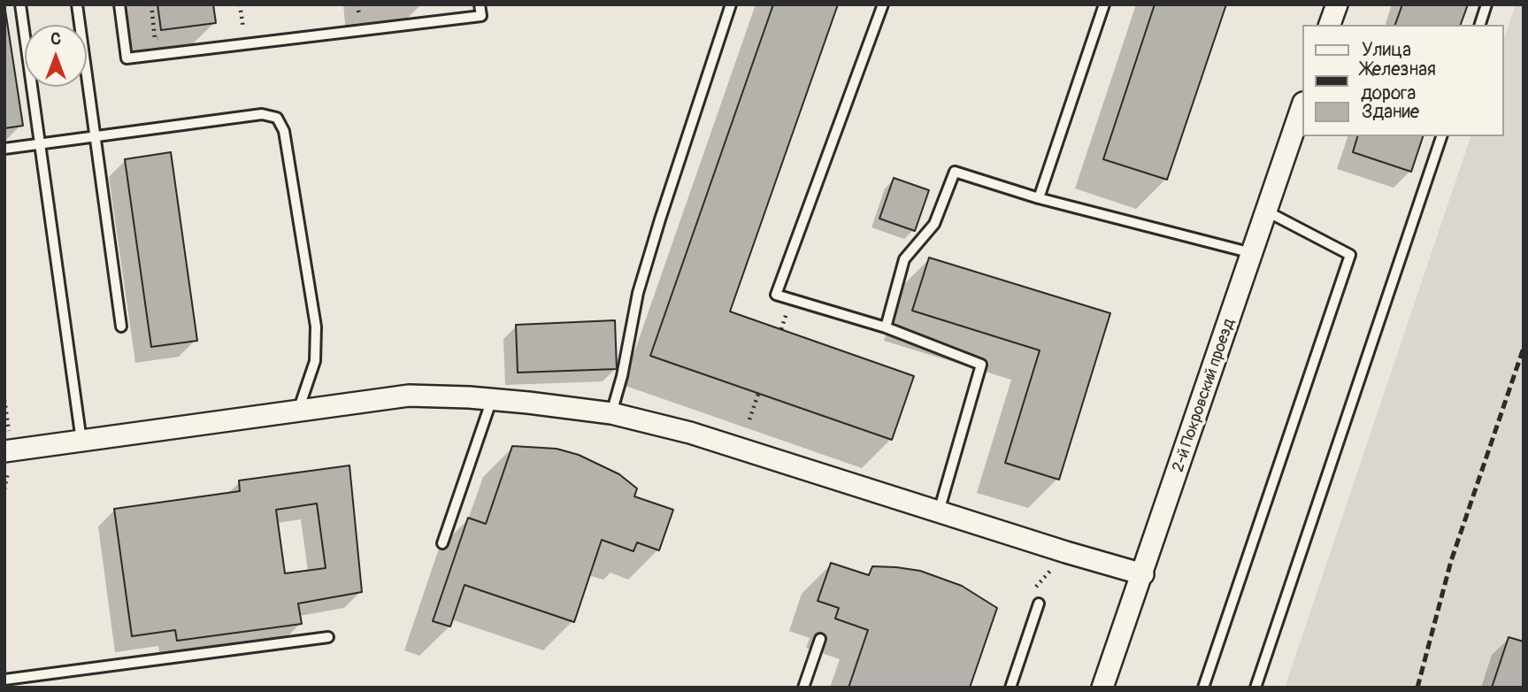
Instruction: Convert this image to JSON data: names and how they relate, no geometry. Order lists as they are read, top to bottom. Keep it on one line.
{"streets":{"street":["2-й Покровский проезд"]},"legend":["Улица","Железная дорога","Здание"],"north":"top"}
